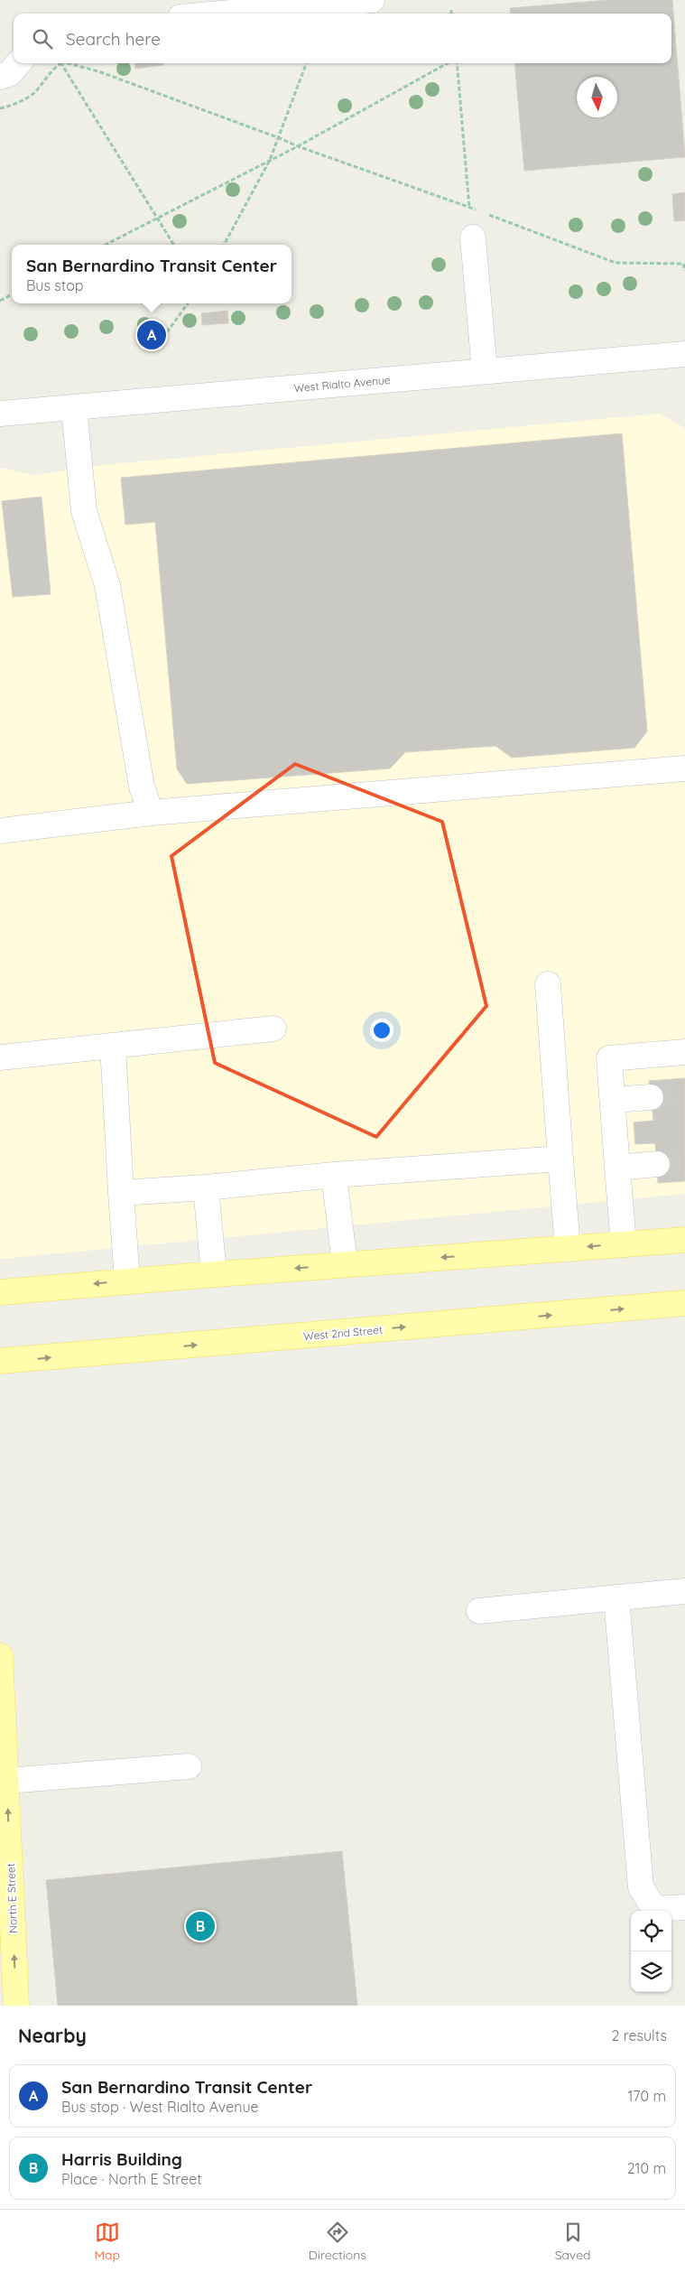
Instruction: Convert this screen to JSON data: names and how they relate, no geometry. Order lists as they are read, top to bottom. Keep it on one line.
{"streets":{"main road":["West 2nd Street","North E Street"],"street":["West Rialto Avenue"]},"one_way":["North E Street"],"north":"bottom","page":{"search":"Search here","popup":["San Bernardino Transit Center","Bus stop"],"pins":["A","B"],"heading":["Nearby","2 results"],"list":[{"mark":"A","name":"San Bernardino Transit Center","note":"Bus stop · West Rialto Avenue","value":"170 m"},{"mark":"B","name":"Harris Building","note":"Place · North E Street","value":"210 m"}],"nav":["Map","Directions","Saved"]}}
